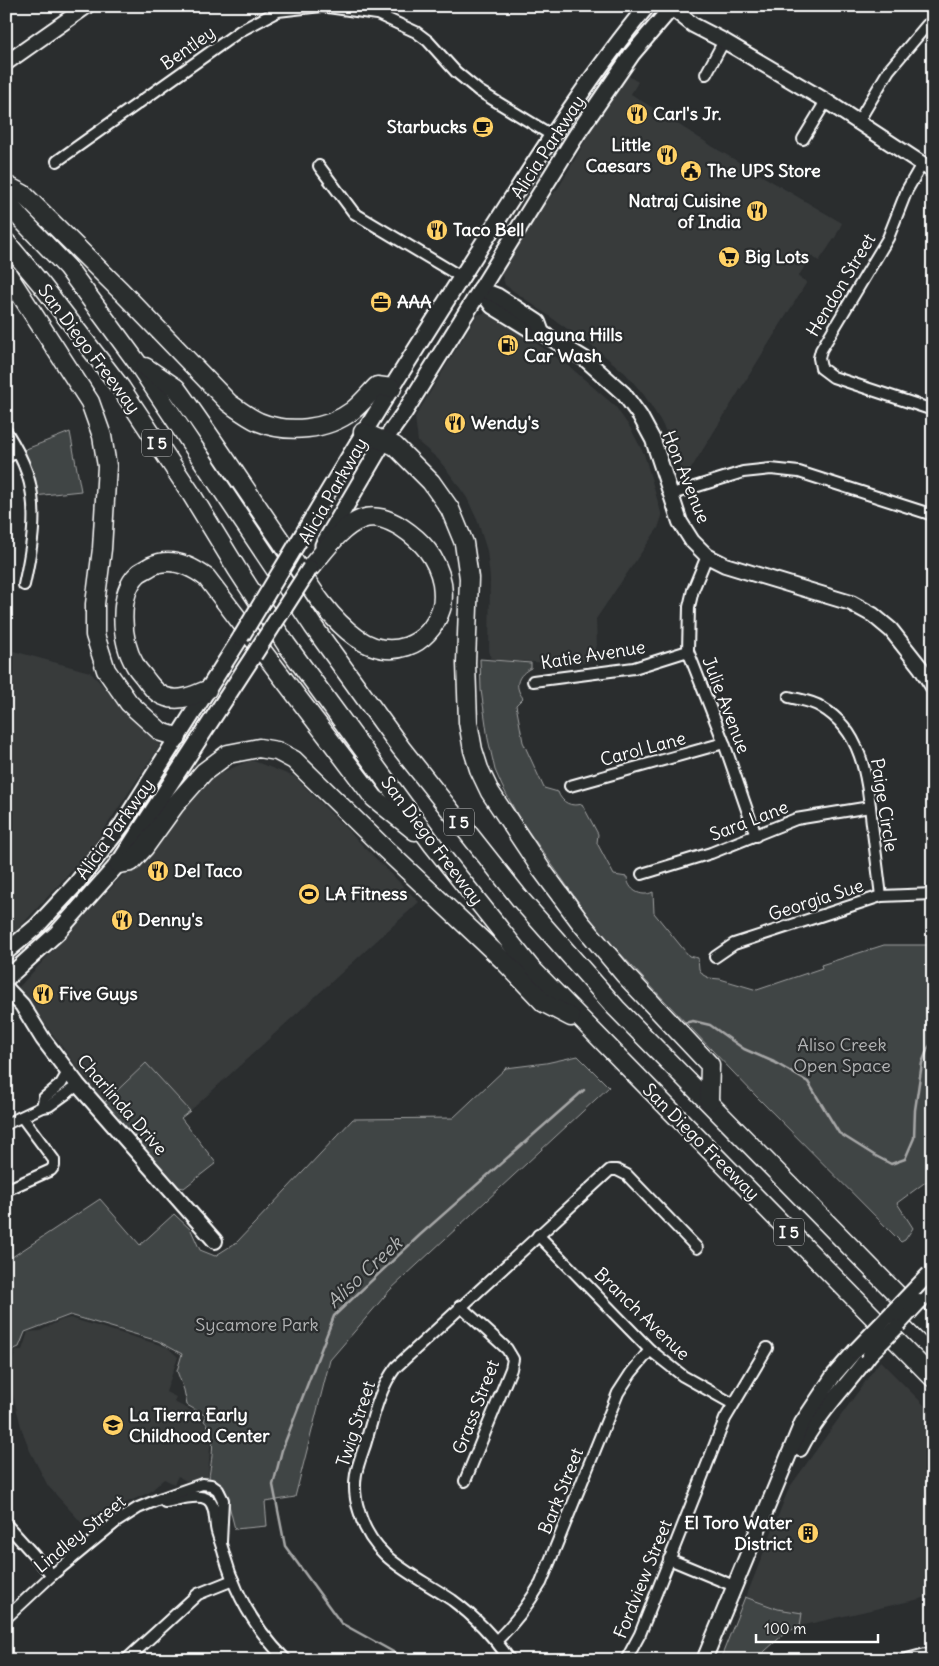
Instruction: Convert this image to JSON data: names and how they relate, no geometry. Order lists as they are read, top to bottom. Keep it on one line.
{"streets":{"highway":["San Diego Freeway","I 5"],"main road":["Alicia Parkway"],"street":["Bentley","Hendon Street","Hon Avenue","Katie Avenue","Julie Avenue","Carol Lane","Paige Circle","Sara Lane","Georgia Sue","Charlinda Drive","Branch Avenue","Grass Street","Twig Street","Bark Street","Lindley Street","Fordview Street"]},"crossings":[["Bentley","Alicia Parkway"],["Alicia Parkway","Hon Avenue"],["Hon Avenue","Julie Avenue"],["Katie Avenue","Julie Avenue"],["Julie Avenue","Carol Lane"],["Julie Avenue","Sara Lane"],["Paige Circle","Sara Lane"],["Paige Circle","Georgia Sue"],["Branch Avenue","Twig Street"],["Branch Avenue","Bark Street"],["Branch Avenue","Fordview Street"],["Grass Street","Twig Street"],["Twig Street","Bark Street"]],"water":["Aliso Creek"],"parks":["Aliso Creek Open Space","Sycamore Park"],"places":{"restaurant":["Carl's Jr.","Little Caesars","Natraj Cuisine of India","Taco Bell","Wendy's","Del Taco","Denny's","Five Guys"],"cafe":["Starbucks"],"public building":["The UPS Store"],"supermarket":["Big Lots"],"office":["AAA"],"fuel station":["Laguna Hills Car Wash"],"sports":["LA Fitness"],"school or university":["La Tierra Early Childhood Center"],"building":["El Toro Water District"]},"scale_bar":"100 m"}
